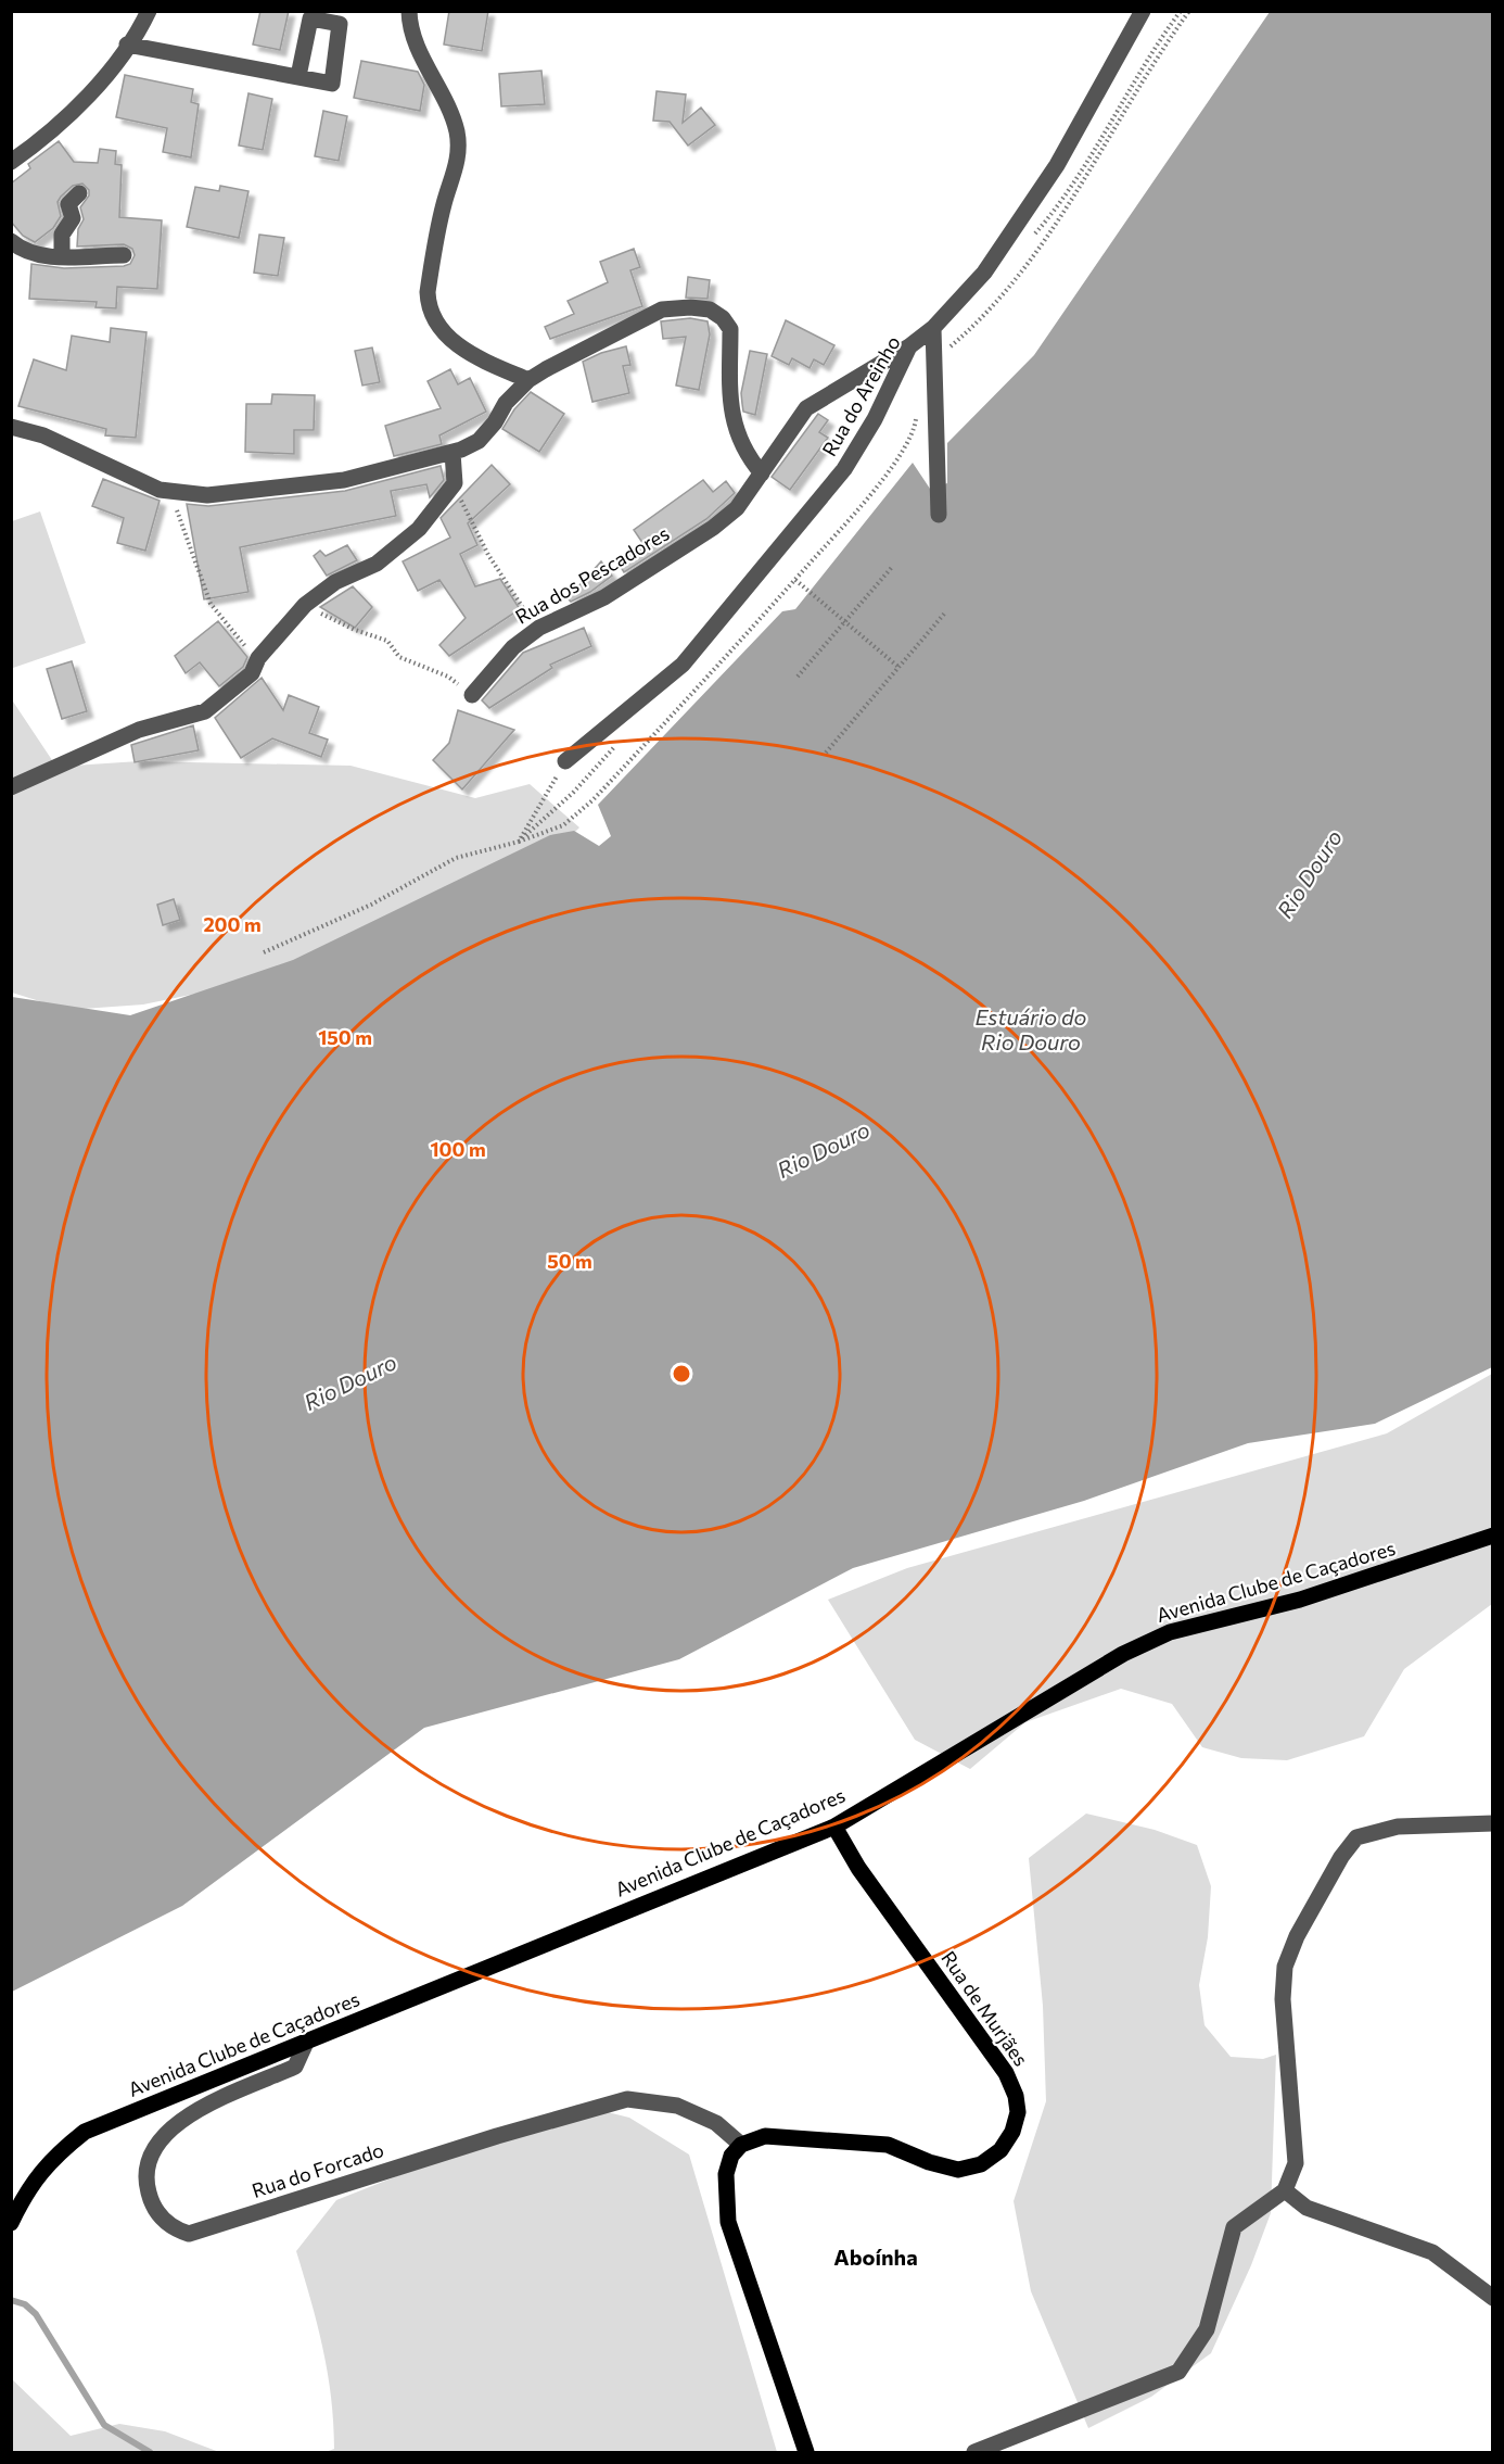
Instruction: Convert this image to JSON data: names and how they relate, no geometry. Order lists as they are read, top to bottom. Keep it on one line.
{"streets":{"main road":["Avenida Clube de Caçadores","Rua de Murjães"],"street":["Rua do Areinho","Rua dos Pescadores","Rua do Forcado"]},"crossings":[["Rua do Areinho","Rua dos Pescadores"],["Avenida Clube de Caçadores","Rua de Murjães"],["Avenida Clube de Caçadores","Rua do Forcado"],["Rua de Murjães","Rua do Forcado"]],"districts":["Aboínha"],"water":["Rio Douro","Estuário do Rio Douro"],"rings":["200 m","150 m","100 m","50 m"]}
